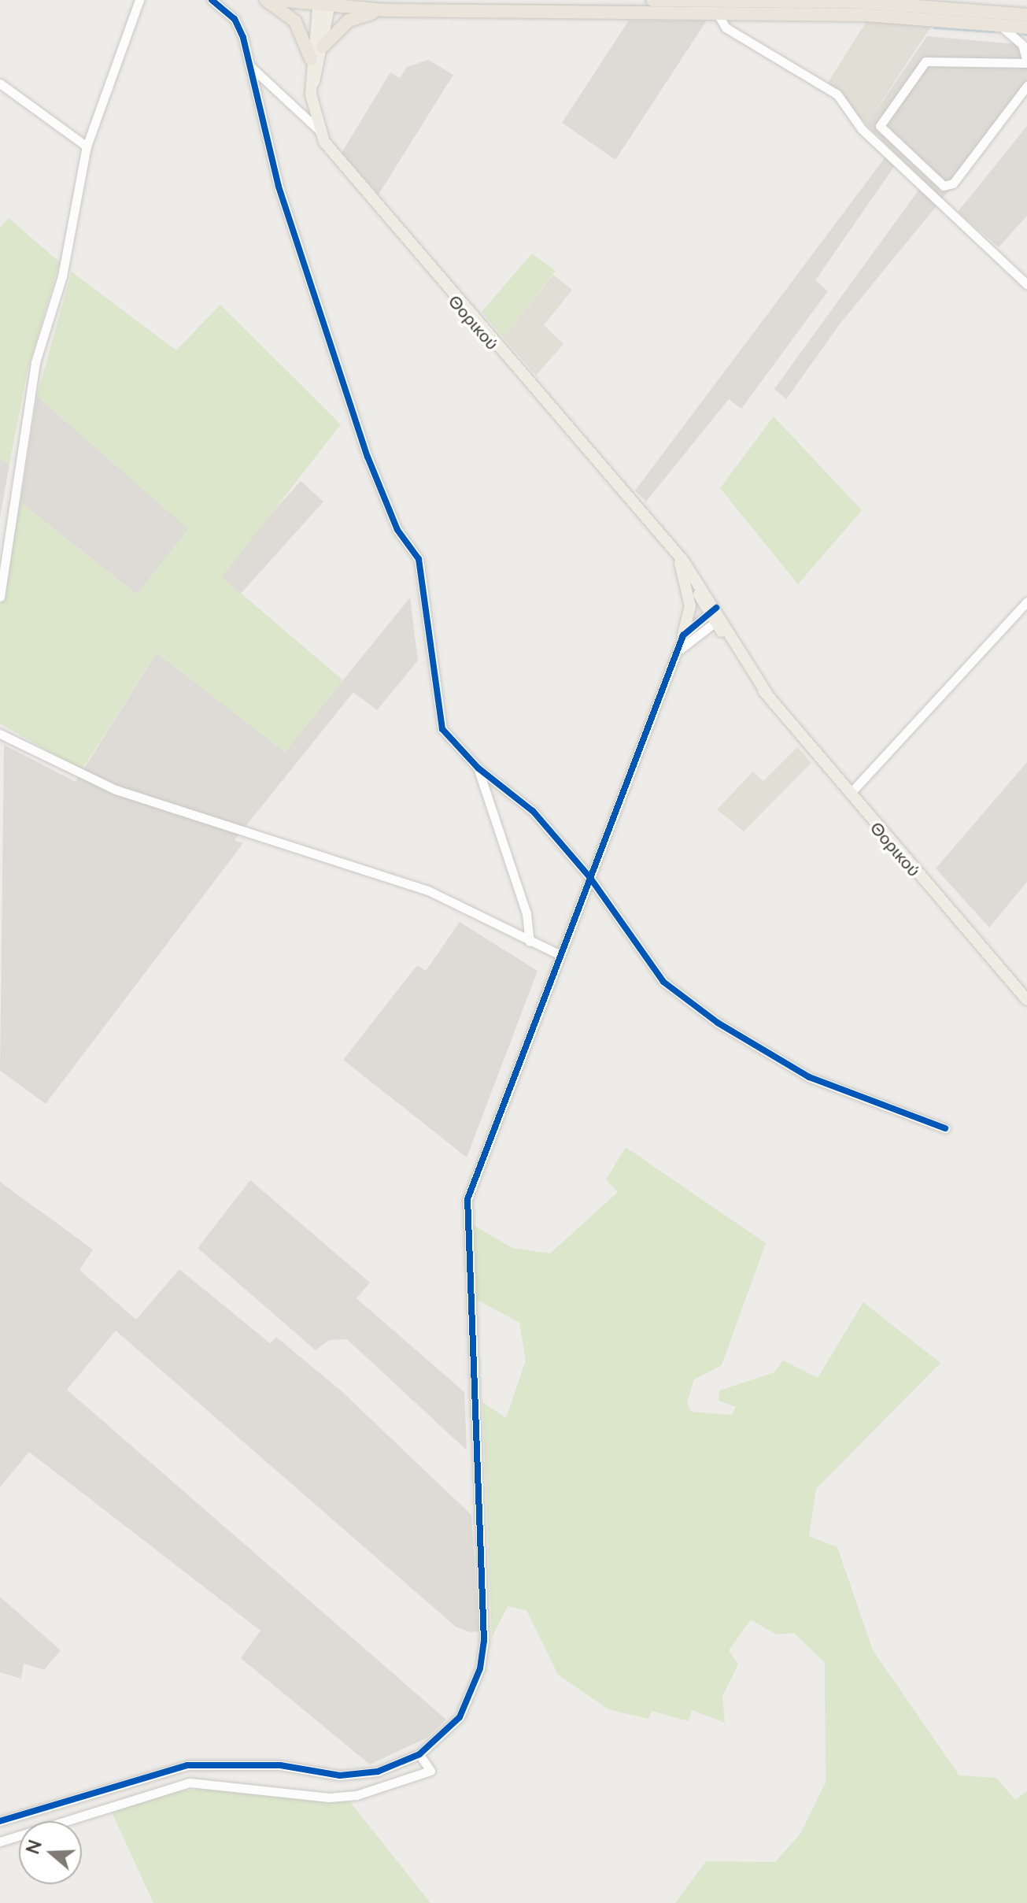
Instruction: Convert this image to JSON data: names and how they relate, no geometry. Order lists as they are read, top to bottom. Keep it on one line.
{"streets":{"main road":["Θορικού"]},"north":"left"}
